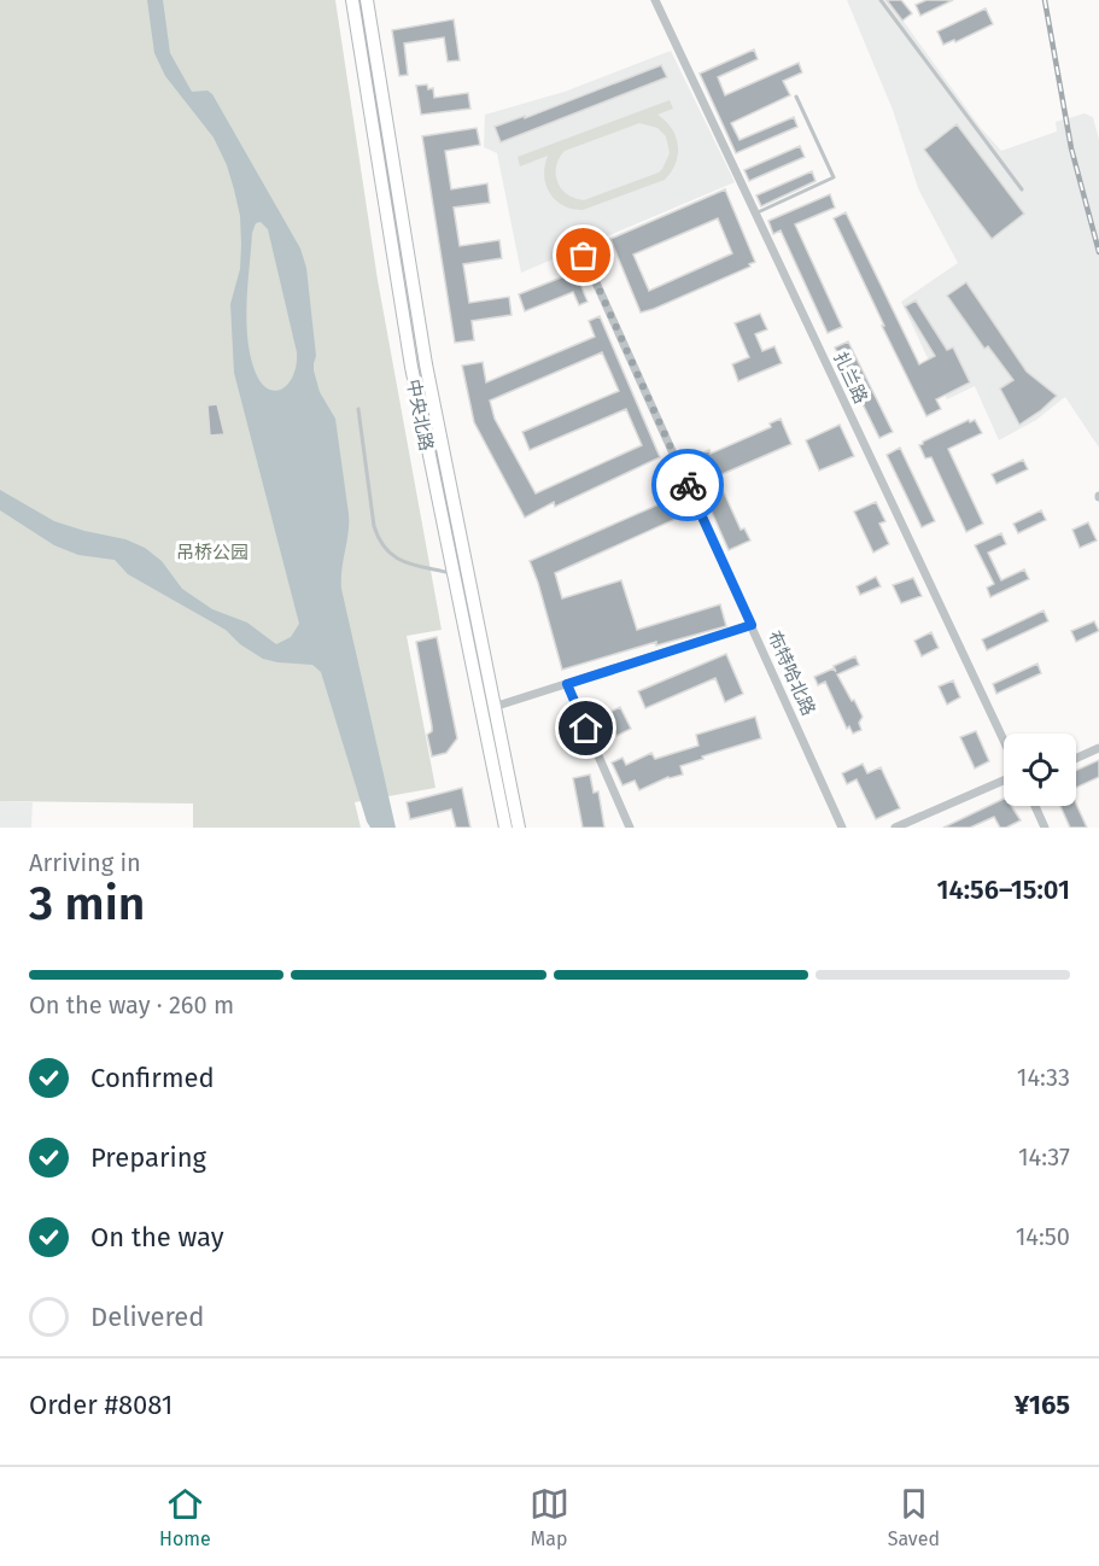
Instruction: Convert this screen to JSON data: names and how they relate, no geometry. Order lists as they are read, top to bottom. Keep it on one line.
{"streets":{"main road":["中央北路"],"street":["扎兰路","布特哈北路"]},"parks":["吊桥公园"],"page":{"heading":["3 min","Arriving in","14:56–15:01"],"panel":["Order #8081","¥165"],"bar":"On the way · 260 m","list":[["Confirmed","14:33"],["Preparing","14:37"],["On the way","14:50"],"Delivered"],"tabs":["Home","Map","Saved"]}}
